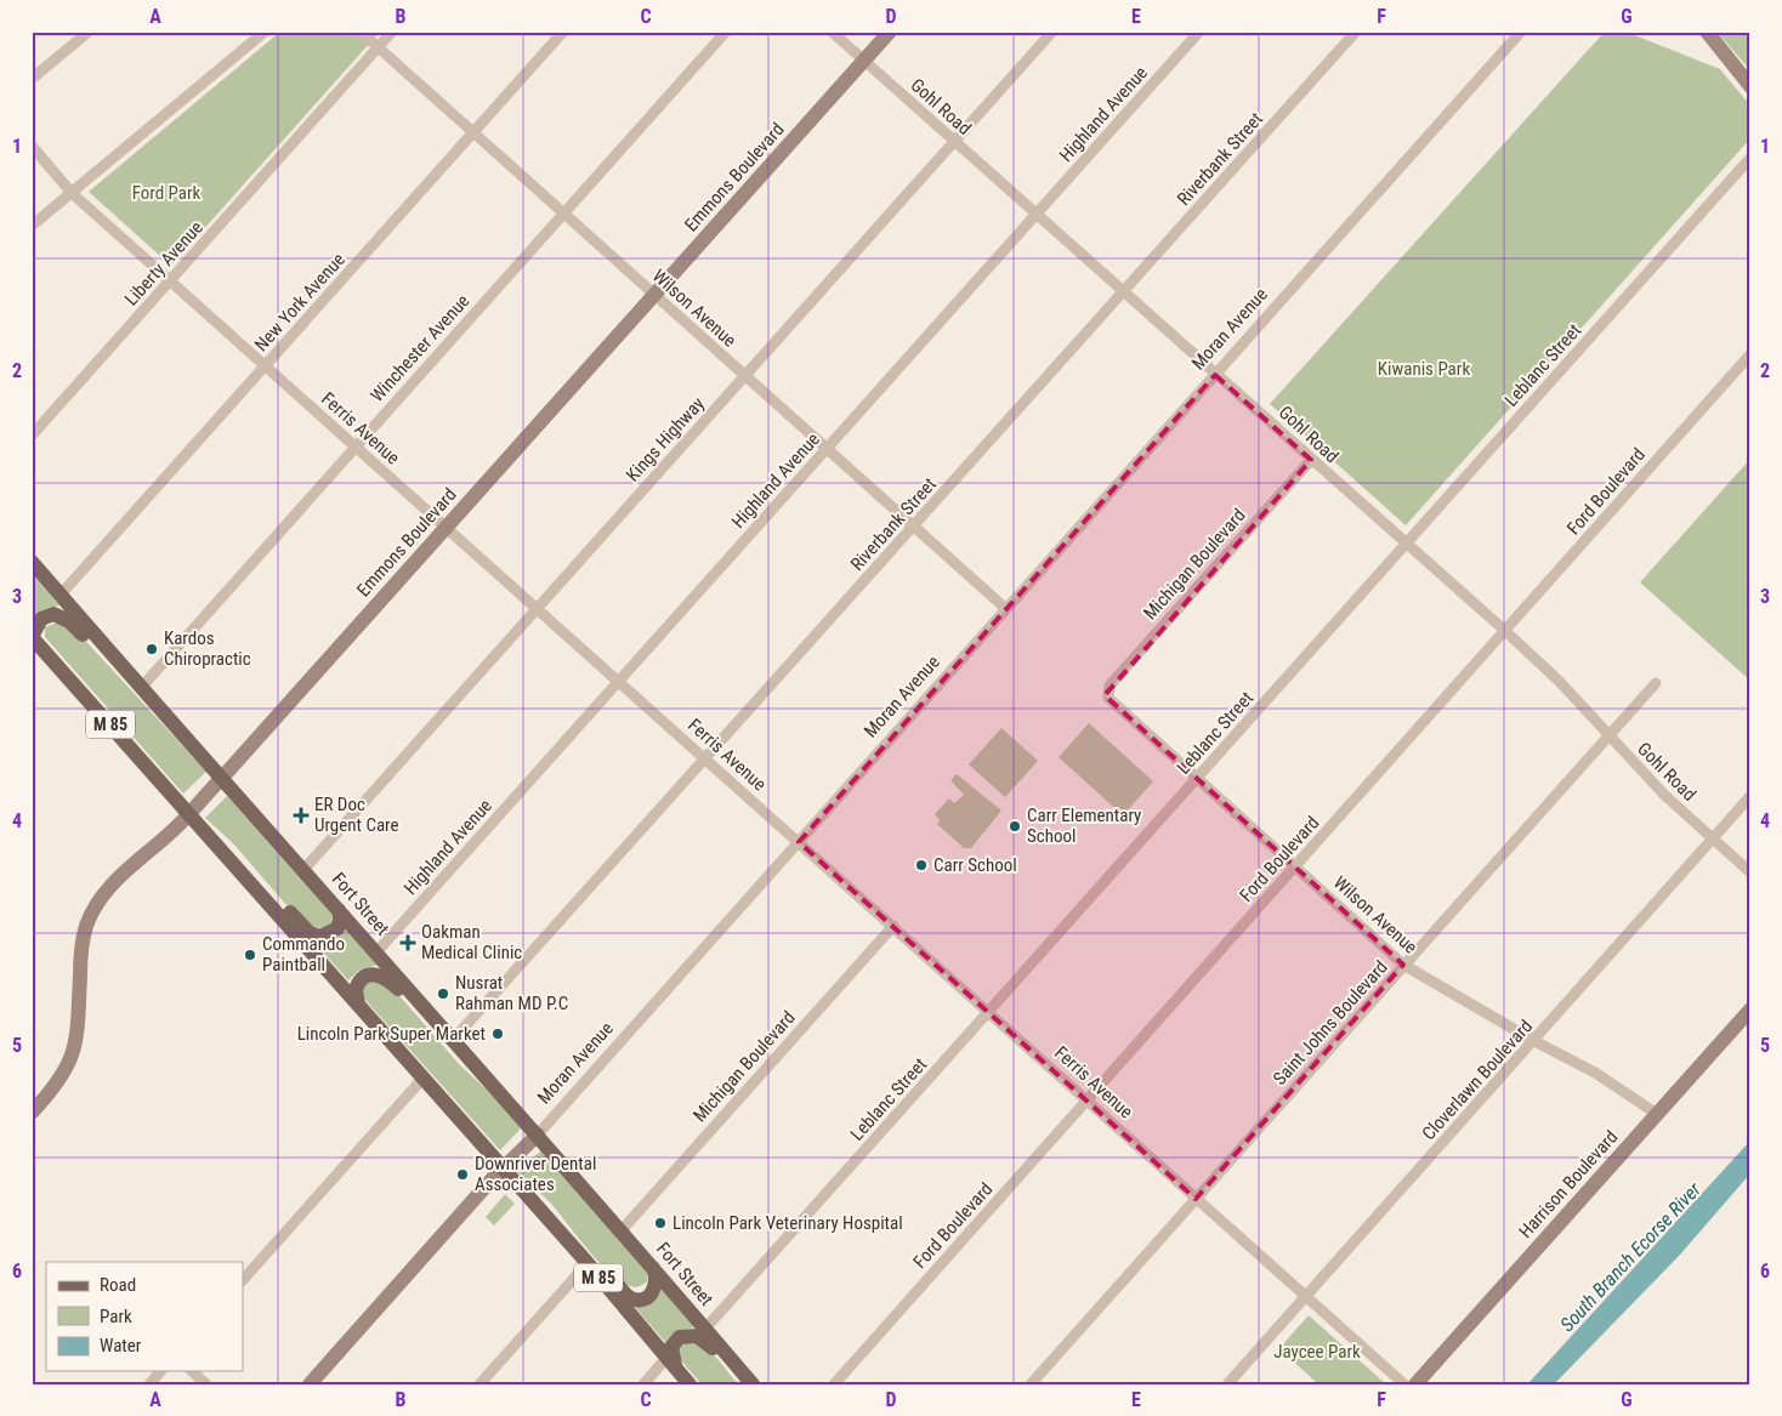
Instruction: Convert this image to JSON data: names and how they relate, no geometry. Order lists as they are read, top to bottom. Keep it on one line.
{"streets":{"main road":["M 85","Fort Street"],"street":["Gohl Road","Highland Avenue","Riverbank Street","Emmons Boulevard","Liberty Avenue","New York Avenue","Wilson Avenue","Moran Avenue","Winchester Avenue","Leblanc Street","Ferris Avenue","Kings Highway","Ford Boulevard","Michigan Boulevard","Saint Johns Boulevard","Cloverlawn Boulevard","Harrison Boulevard"]},"crossings":[["Gohl Road","Highland Avenue"],["Gohl Road","Riverbank Street"],["Gohl Road","Emmons Boulevard"],["Gohl Road","Moran Avenue"],["Gohl Road","Leblanc Street"],["Gohl Road","Kings Highway"],["Gohl Road","Ford Boulevard"],["Gohl Road","Michigan Boulevard"],["Gohl Road","Saint Johns Boulevard"],["Gohl Road","Cloverlawn Boulevard"],["Highland Avenue","Wilson Avenue"],["Highland Avenue","Ferris Avenue"],["Highland Avenue","Fort Street"],["Riverbank Street","Wilson Avenue"],["Riverbank Street","Ferris Avenue"],["Riverbank Street","Fort Street"],["Emmons Boulevard","Wilson Avenue"],["Emmons Boulevard","Ferris Avenue"],["Emmons Boulevard","M 85"],["Emmons Boulevard","Fort Street"],["Liberty Avenue","Wilson Avenue"],["Liberty Avenue","Ferris Avenue"],["New York Avenue","Wilson Avenue"],["New York Avenue","Ferris Avenue"],["New York Avenue","Fort Street"],["Wilson Avenue","Moran Avenue"],["Wilson Avenue","Winchester Avenue"],["Wilson Avenue","Leblanc Street"],["Wilson Avenue","Kings Highway"],["Wilson Avenue","Ford Boulevard"],["Wilson Avenue","Michigan Boulevard"],["Wilson Avenue","Saint Johns Boulevard"],["Wilson Avenue","Cloverlawn Boulevard"],["Wilson Avenue","Harrison Boulevard"],["Moran Avenue","Ferris Avenue"],["Moran Avenue","M 85"],["Moran Avenue","Fort Street"],["Winchester Avenue","Ferris Avenue"],["Winchester Avenue","Fort Street"],["Leblanc Street","Ferris Avenue"],["Leblanc Street","Fort Street"],["Ferris Avenue","Kings Highway"],["Ferris Avenue","Ford Boulevard"],["Ferris Avenue","Michigan Boulevard"],["Ferris Avenue","Saint Johns Boulevard"],["Ferris Avenue","Cloverlawn Boulevard"],["Kings Highway","Fort Street"],["Michigan Boulevard","Fort Street"]],"water":["South Branch Ecorse River"],"parks":["Ford Park","Kiwanis Park","Jaycee Park"],"places":{"other":["Kardos Chiropractic","Carr Elementary School","Carr School","Commando Paintball","Nusrat Rahman MD P.C","Lincoln Park Super Market","Downriver Dental Associates","Lincoln Park Veterinary Hospital"],"health":["ER Doc Urgent Care","Oakman Medical Clinic"]},"legend":["Road","Park","Water"],"grid":{"columns":["A","B","C","D","E","F","G"],"rows":["1","2","3","4","5","6"]}}
